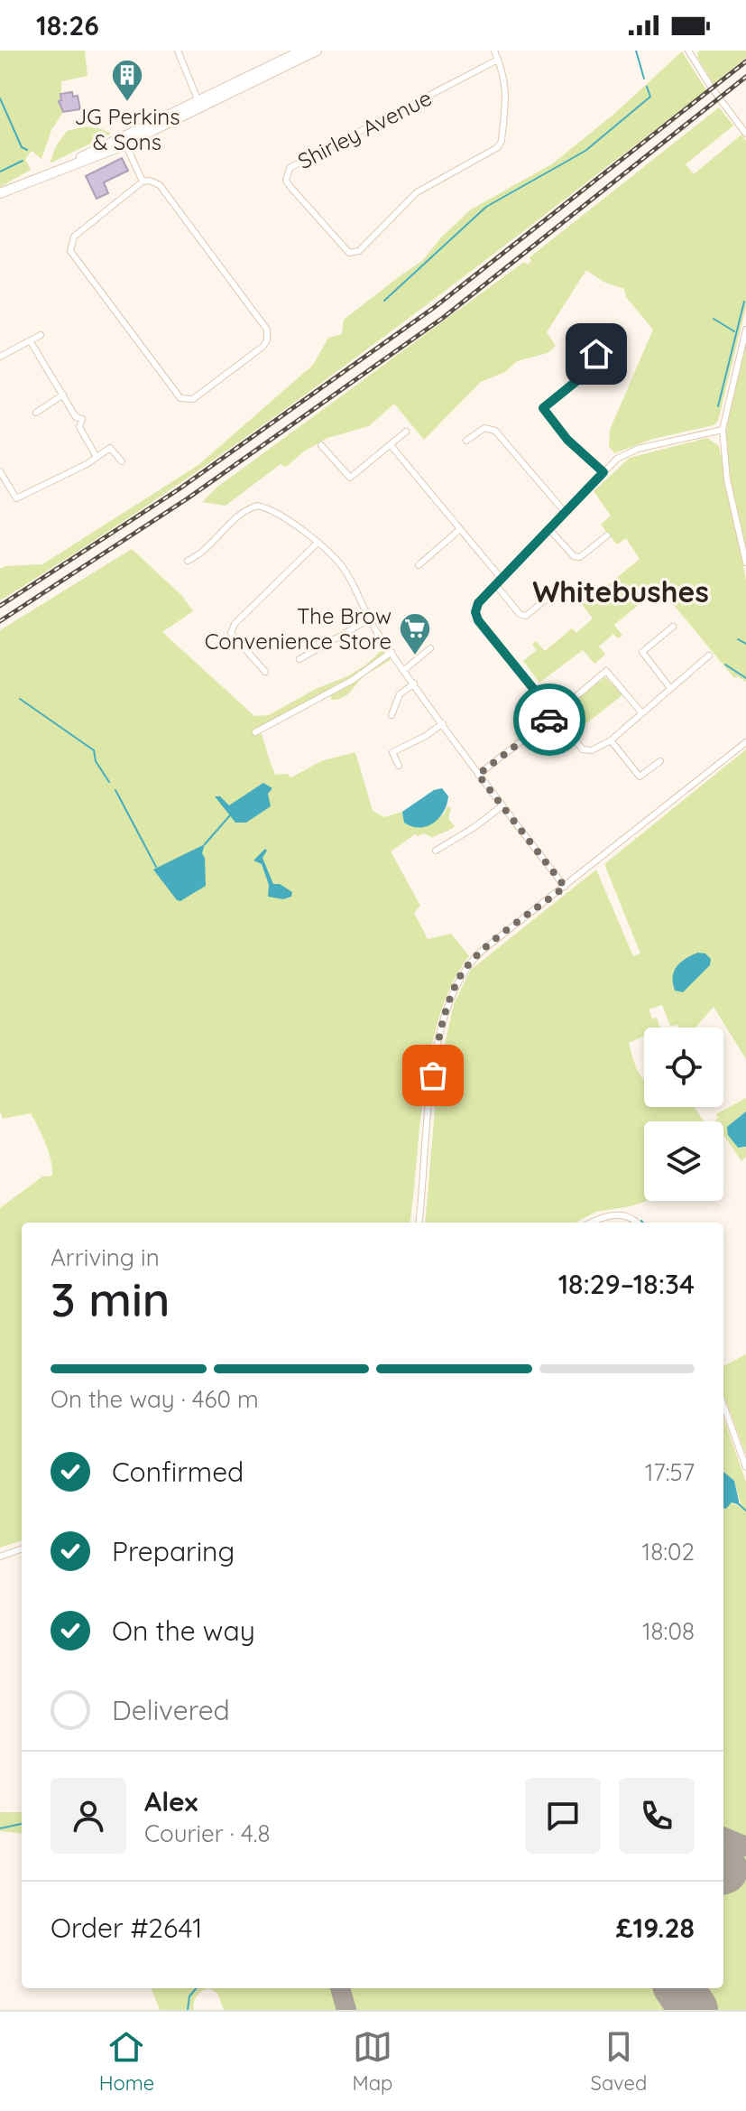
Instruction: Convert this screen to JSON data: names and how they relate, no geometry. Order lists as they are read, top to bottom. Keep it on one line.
{"streets":{"street":["Shirley Avenue"]},"districts":["Whitebushes"],"places":{"building":["JG Perkins & Sons"],"supermarket":["The Brow Convenience Store"]},"page":{"status":"18:26","heading":["3 min","Arriving in","18:29–18:34"],"panel":["Alex","Courier · 4.8","Order #2641","£19.28"],"bar":"On the way · 460 m","list":[["Confirmed","17:57"],["Preparing","18:02"],["On the way","18:08"],"Delivered"],"tabs":["Home","Map","Saved"]}}
